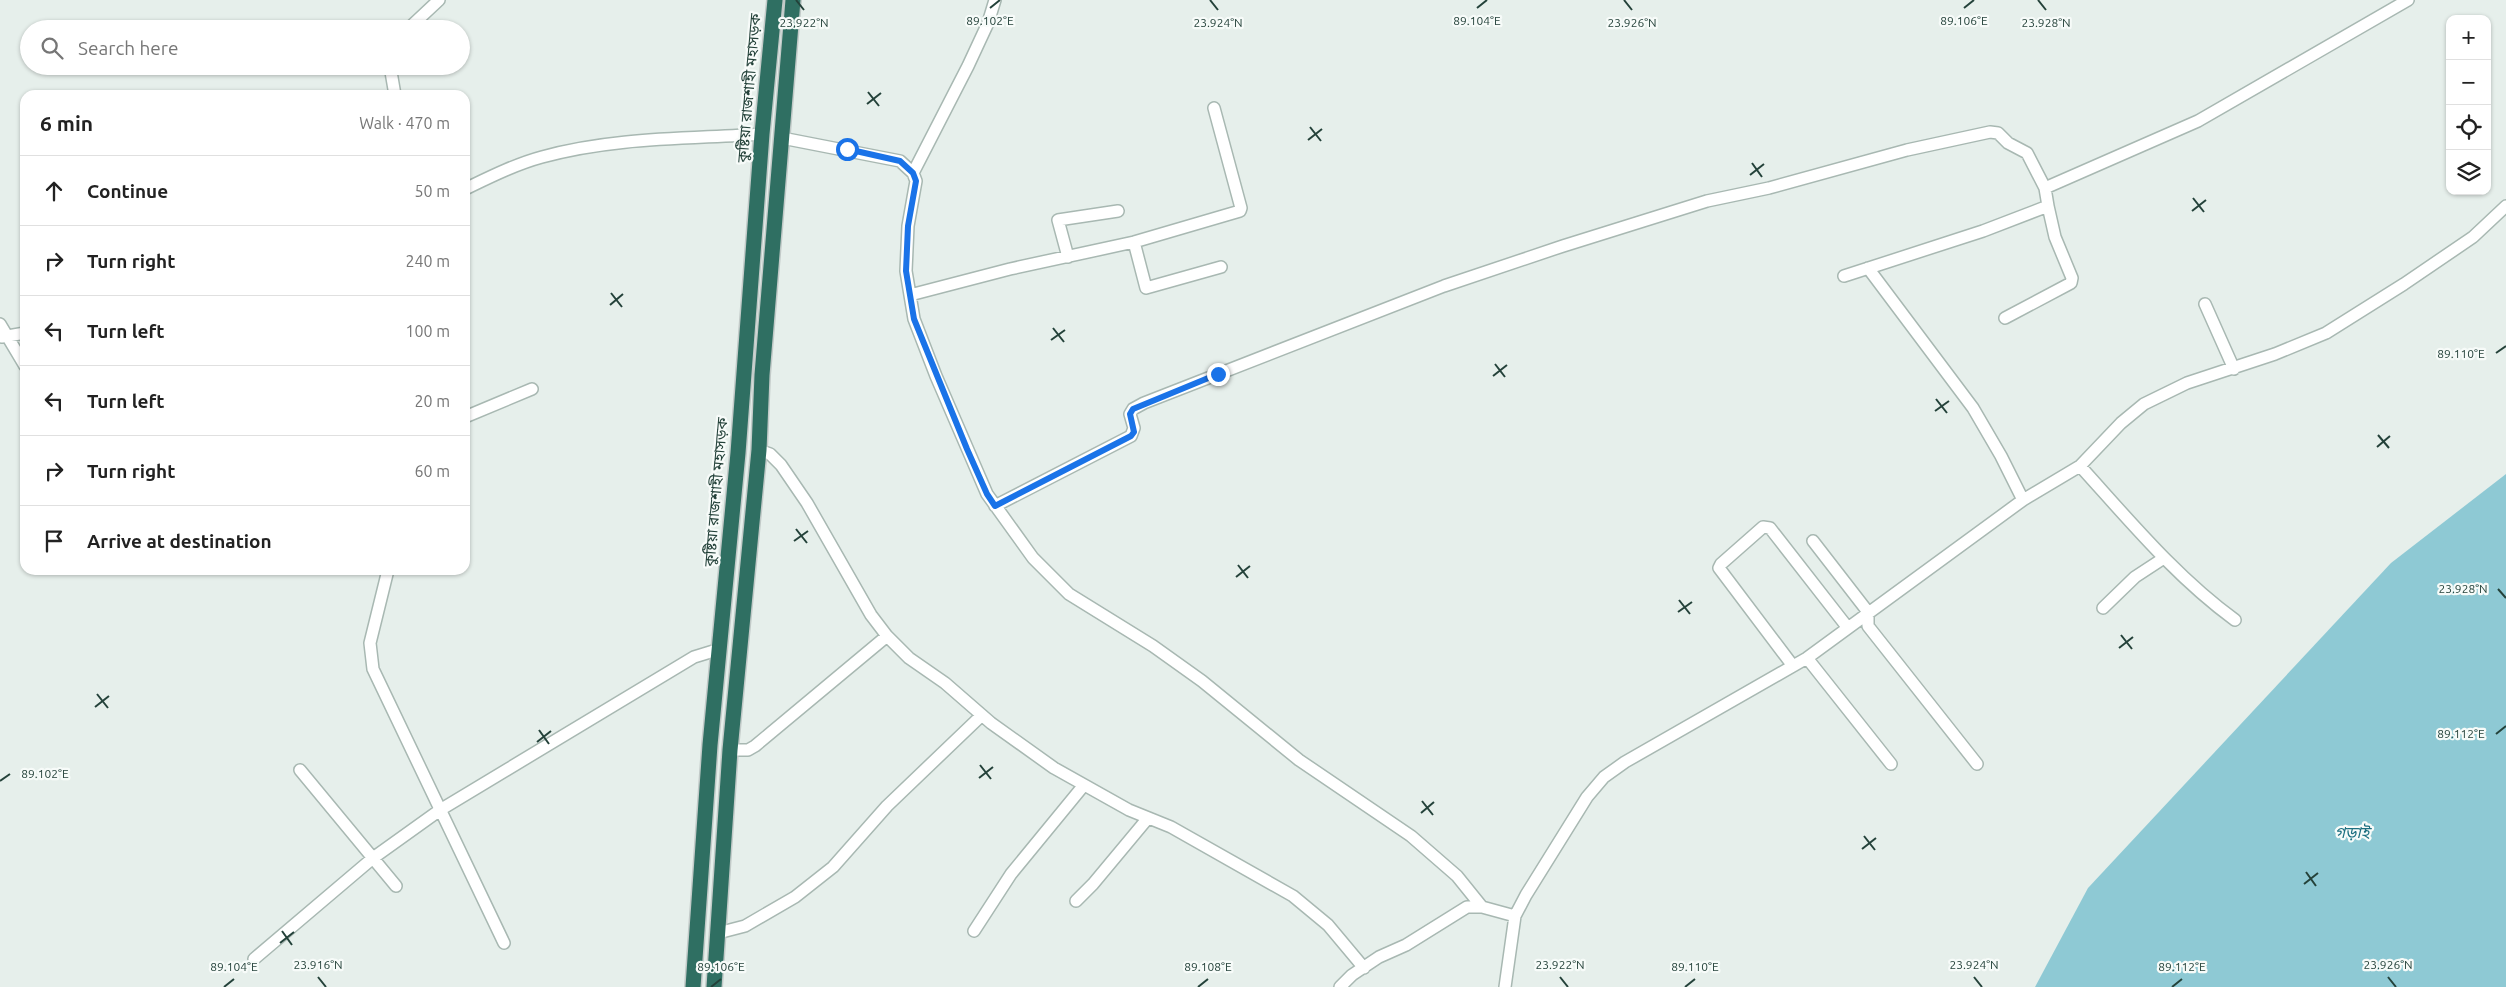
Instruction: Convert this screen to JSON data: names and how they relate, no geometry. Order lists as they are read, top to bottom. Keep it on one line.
{"streets":{"highway":["কুষ্টিয়া রাজশাহী মহাসড়ক"]},"water":["গড়াই"],"page":{"map_buttons":["+","−"],"search":"Search here","heading":["6 min","Walk · 470 m"],"list":[["Continue","50 m"],["Turn right","240 m"],["Turn left","100 m"],["Turn left","20 m"],["Turn right","60 m"],"Arrive at destination"]},"coordinates":["89.102°E","89.104°E","89.106°E","23.924°N","23.926°N","23.922°N","23.928°N","89.110°E","89.112°E","23.916°N","89.108°E"]}
